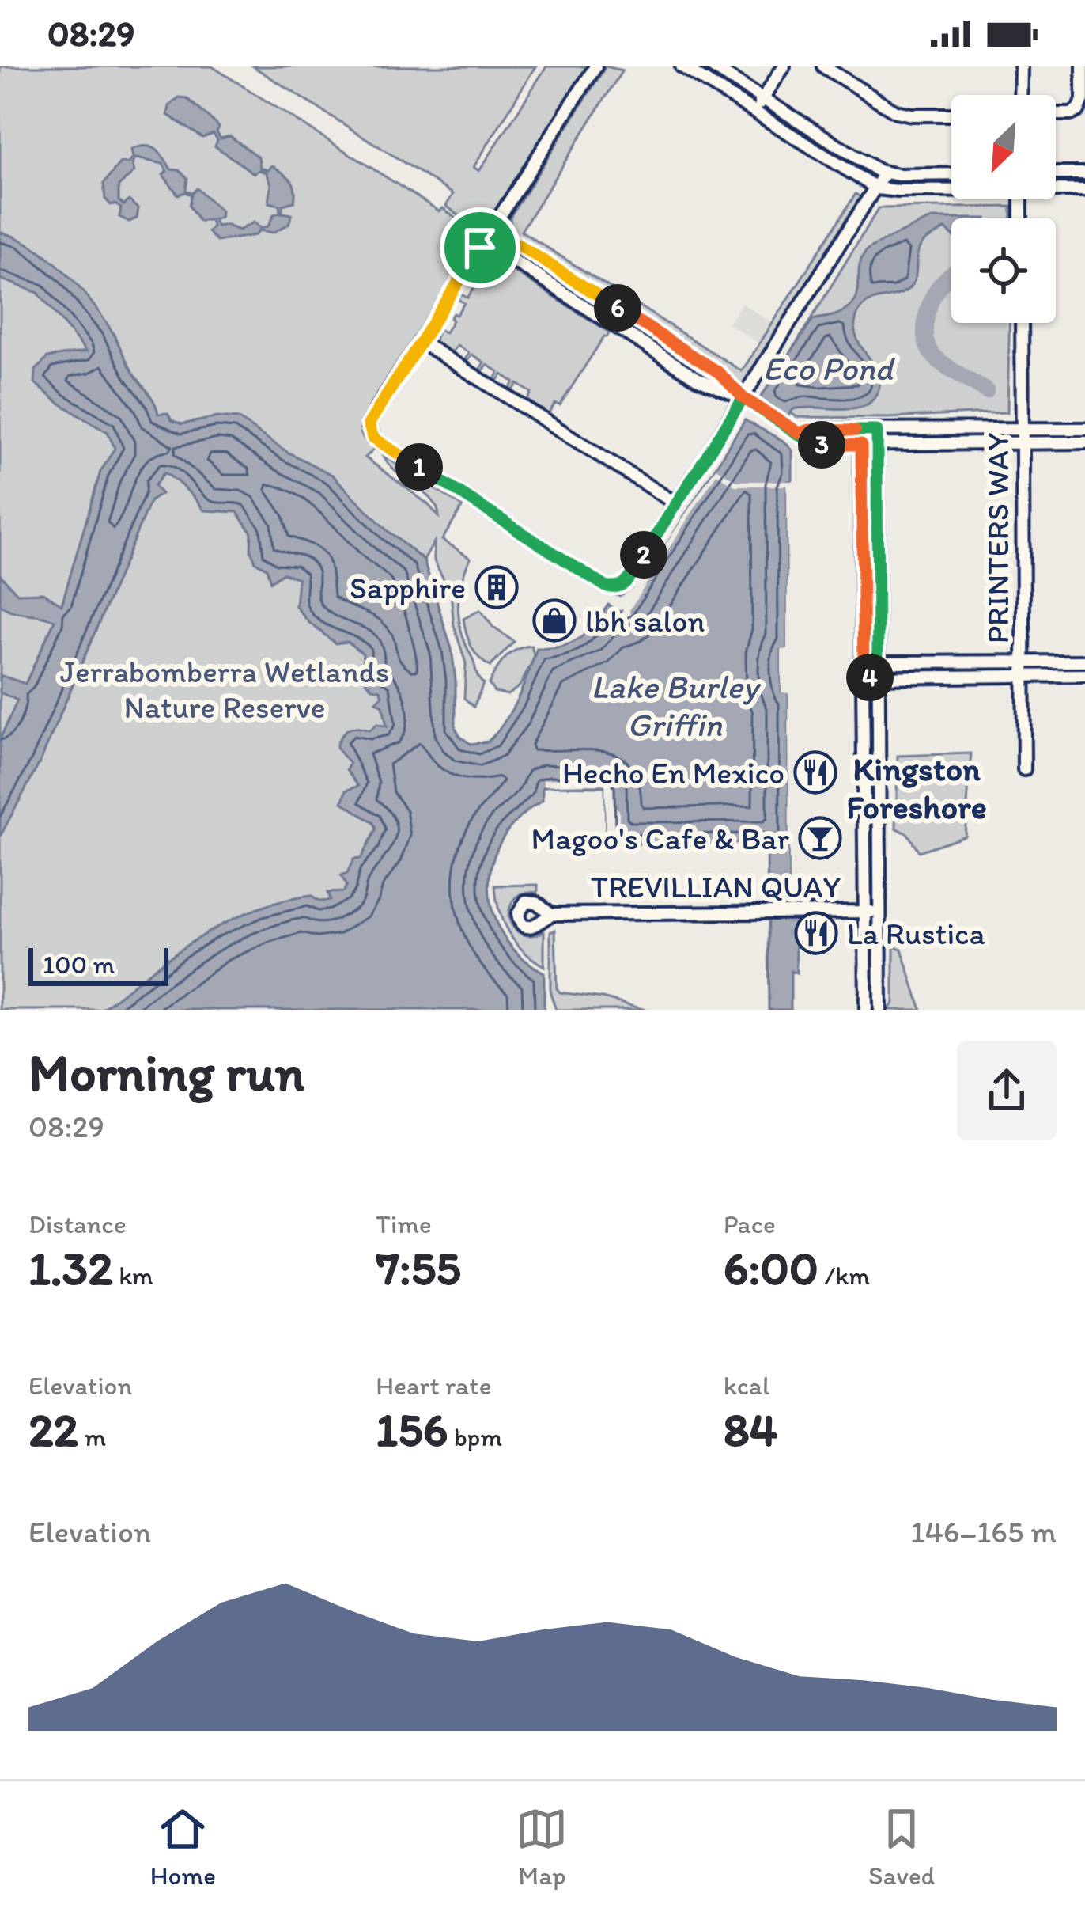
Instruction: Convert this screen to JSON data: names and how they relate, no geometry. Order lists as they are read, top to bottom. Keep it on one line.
{"streets":{"street":["PRINTERS WAY","TREVILLIAN QUAY"]},"districts":["Kingston Foreshore"],"water":["Eco Pond","Lake Burley Griffin"],"parks":["Jerrabomberra Wetlands Nature Reserve"],"places":{"building":["Sapphire"],"shop":["lbh salon"],"restaurant":["Hecho En Mexico","La Rustica"],"bar":["Magoo's Cafe & Bar"]},"scale_bar":"100 m","north":"bottom left","page":{"status":"08:29","pins":["6","3","1","2","4"],"scale":"100 m","heading":["Morning run","08:29"],"stats":[["Distance","1.32 km"],["Time","7:55"],["Pace","6:00 /km"],["Elevation","22 m"],["Heart rate","156 bpm"],["kcal","84"]],"chart":["Elevation","146–165 m"],"tabs":["Home","Map","Saved"]}}
